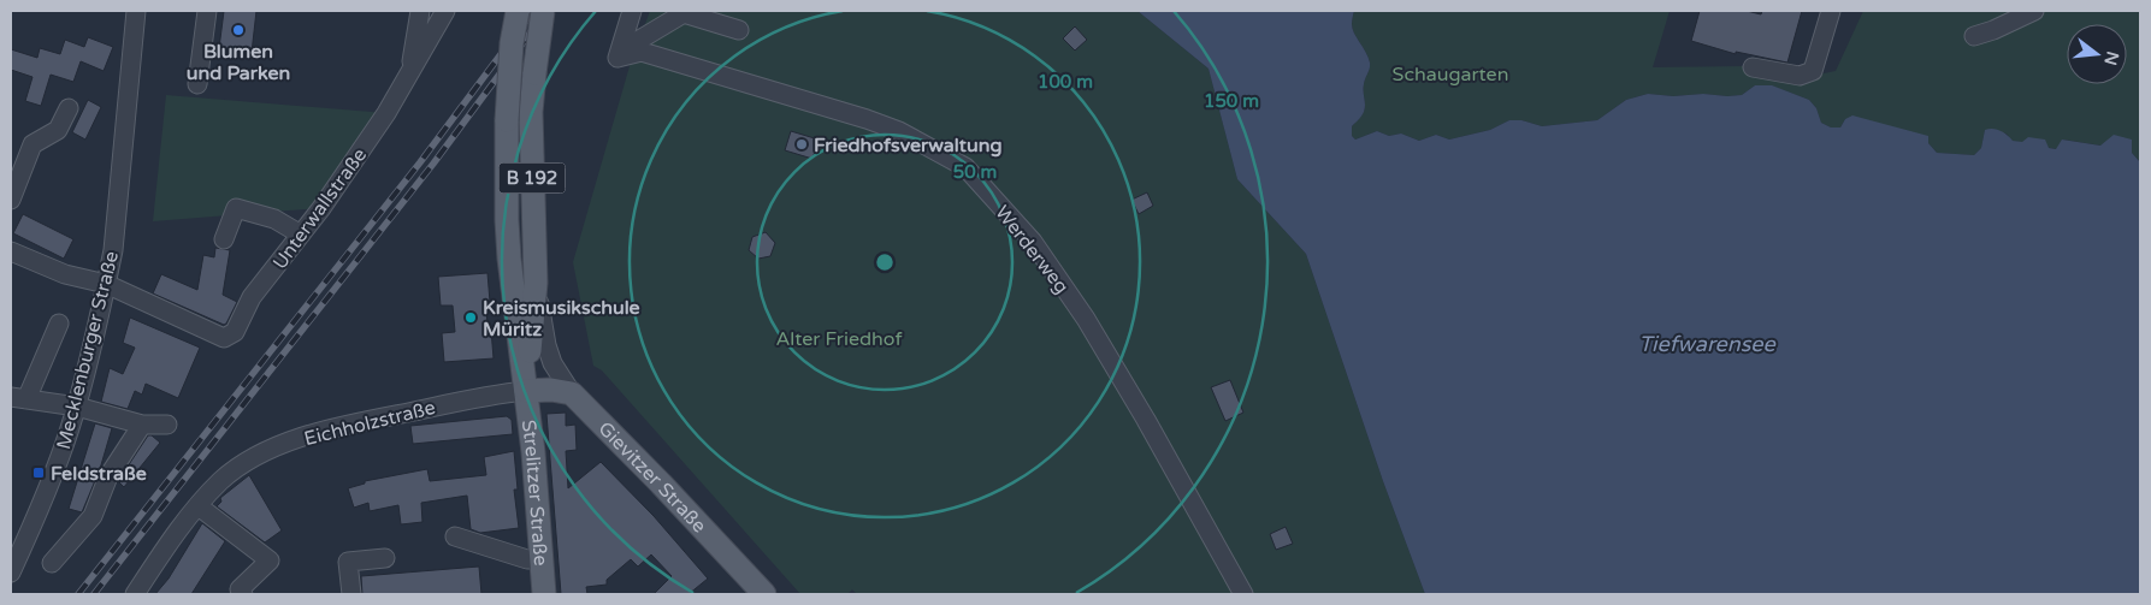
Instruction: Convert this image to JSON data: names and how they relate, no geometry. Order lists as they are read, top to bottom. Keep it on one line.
{"streets":{"main road":["B 192","Gievitzer Straße","Strelitzer Straße"],"street":["Unterwallstraße","Werderweg","Mecklenburger Straße","Eichholzstraße"]},"crossings":[["B 192","Eichholzstraße"],["B 192","Strelitzer Straße"],["Unterwallstraße","Mecklenburger Straße"],["Eichholzstraße","Strelitzer Straße"]],"water":["Tiefwarensee"],"parks":["Schaugarten","Alter Friedhof"],"places":{"other":["Blumen und Parken","Friedhofsverwaltung","Kreismusikschule Müritz"],"transit":["Feldstraße"]},"north":"right","rings":["100 m","150 m","50 m"]}
